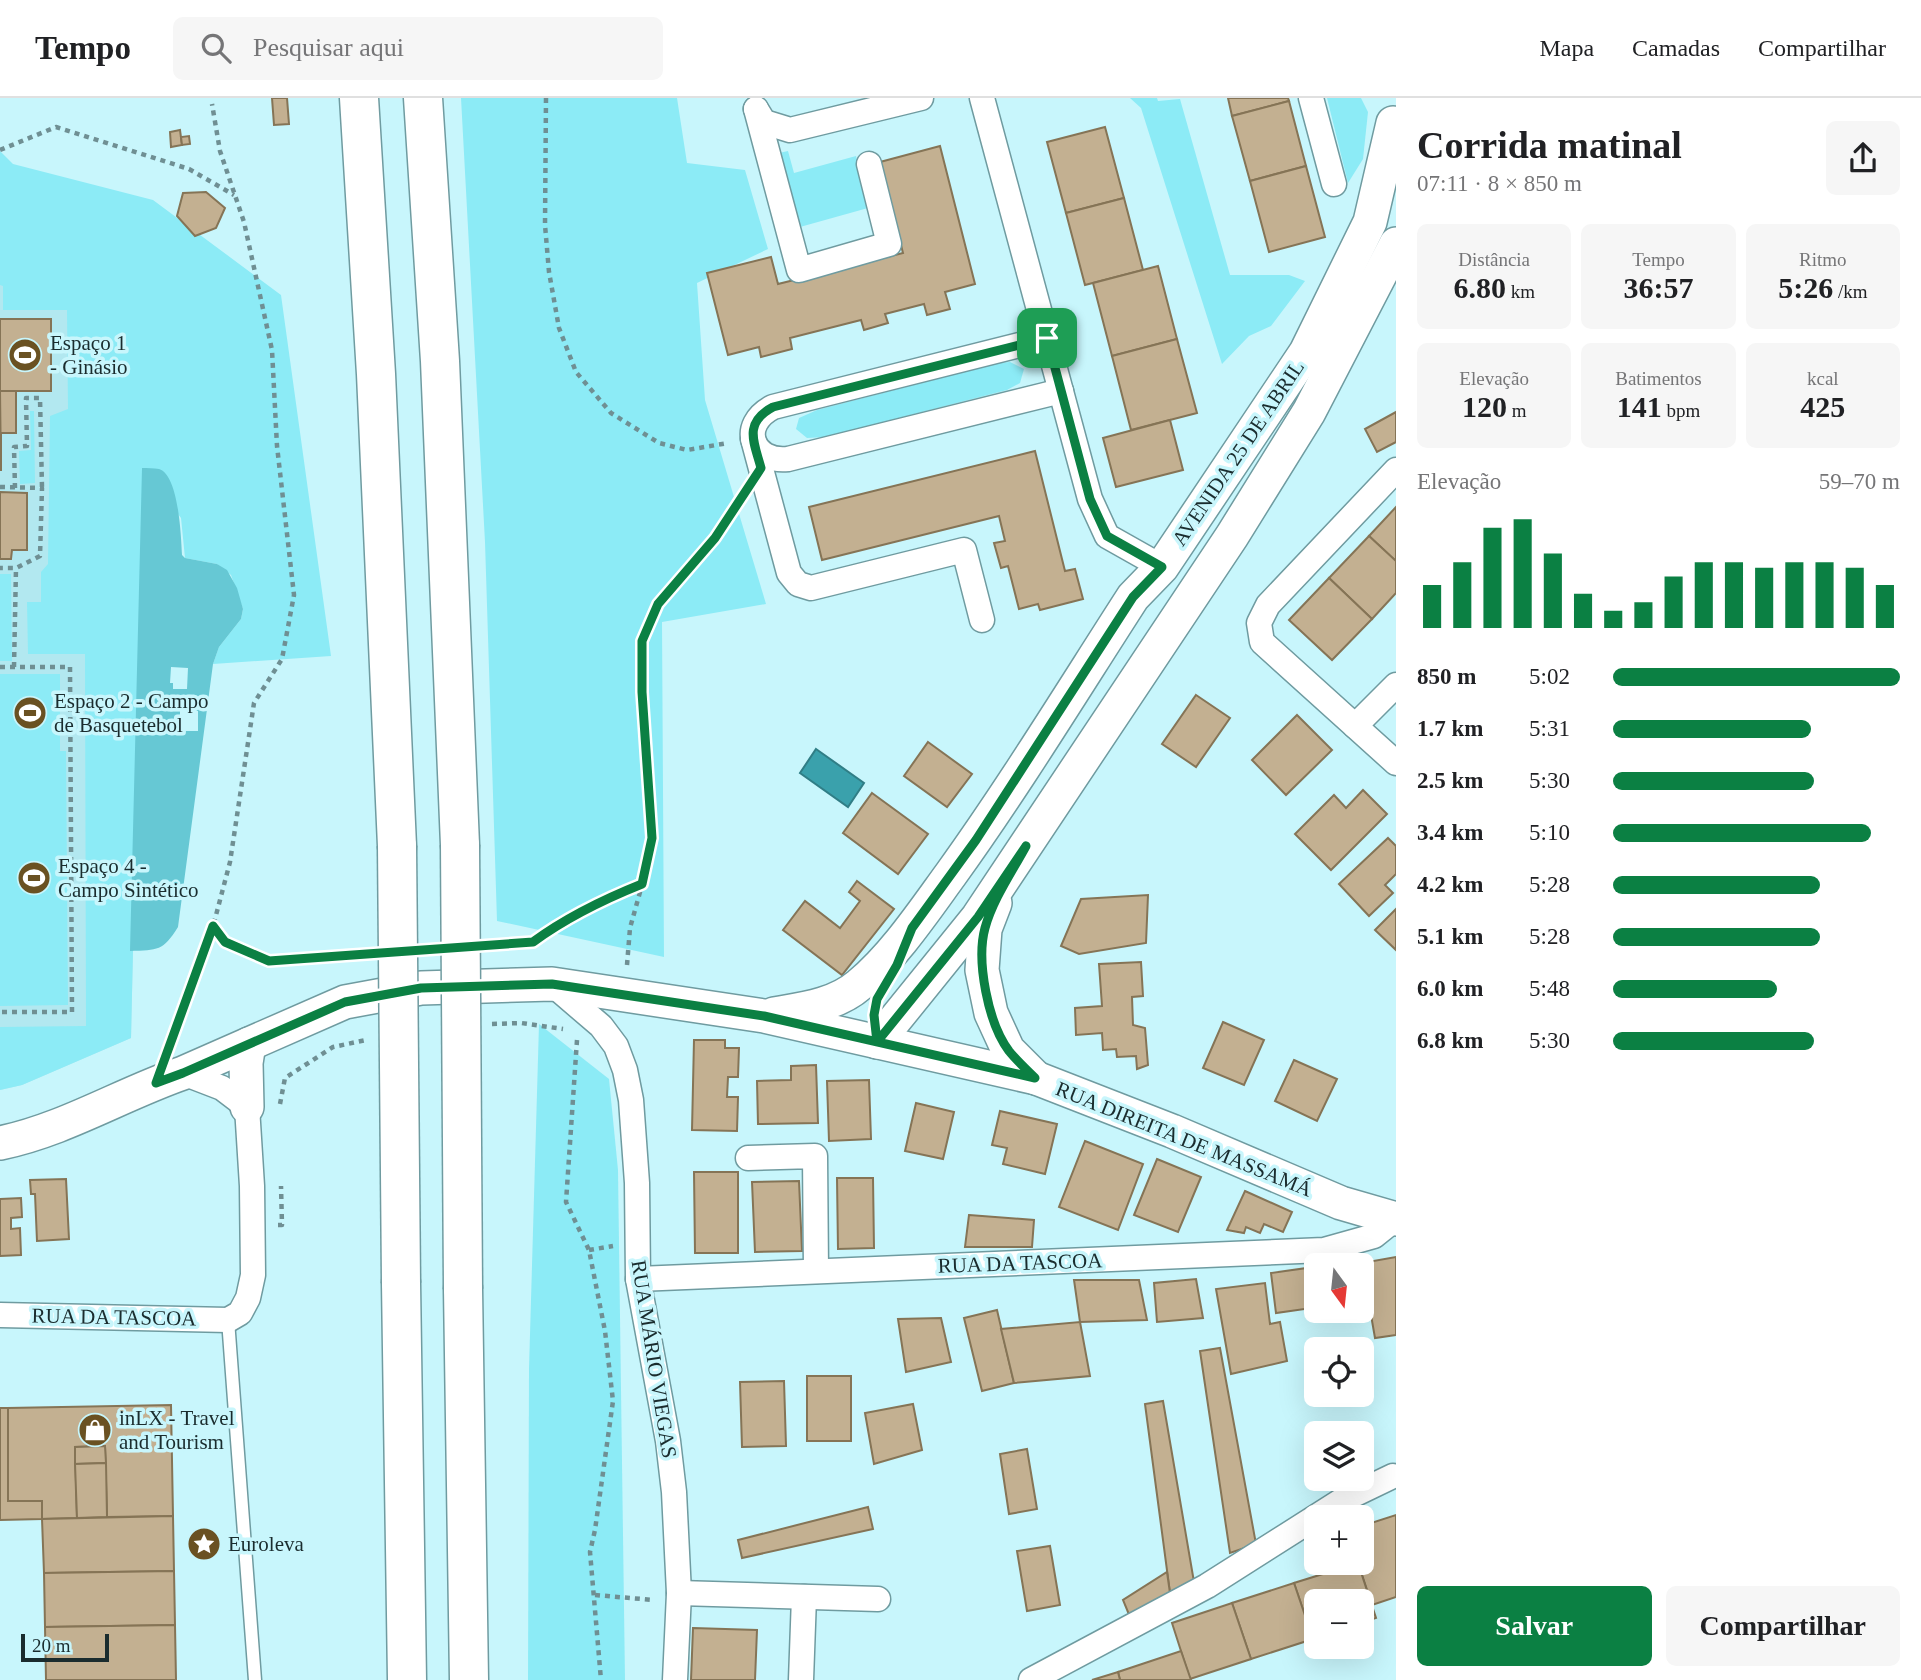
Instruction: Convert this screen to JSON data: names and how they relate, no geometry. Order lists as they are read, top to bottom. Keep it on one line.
{"streets":{"main road":["AVENIDA 25 DE ABRIL","RUA DIREITA DE MASSAMÁ"],"street":["RUA DA TASCOA","RUA MÁRIO VIEGAS"]},"crossings":[["AVENIDA 25 DE ABRIL","RUA DIREITA DE MASSAMÁ"],["RUA DIREITA DE MASSAMÁ","RUA DA TASCOA"],["RUA DIREITA DE MASSAMÁ","RUA MÁRIO VIEGAS"],["RUA DA TASCOA","RUA MÁRIO VIEGAS"]],"places":{"sports":["Espaço 1 - Ginásio","Espaço 2 - Campo de Basquetebol","Espaço 4 - Campo Sintético"],"shop":["inLX - Travel and Tourism"],"place":["Euroleva"]},"scale_bar":"20 m","north":"bottom","page":{"header":"Tempo","search":"Pesquisar aqui","nav":["Mapa","Camadas","Compartilhar"],"heading":["Corrida matinal","07:11 · 8 × 850 m"],"stats":[["Distância","6.80 km"],["Tempo","36:57"],["Ritmo","5:26 /km"],["Elevação","120 m"],["Batimentos","141 bpm"],["kcal","425"]],"chart":["Elevação","59–70 m"],"list":[{"name":"850 m","note":"5:02"},{"name":"1.7 km","note":"5:31"},{"name":"2.5 km","note":"5:30"},{"name":"3.4 km","note":"5:10"},{"name":"4.2 km","note":"5:28"},{"name":"5.1 km","note":"5:28"},{"name":"6.0 km","note":"5:48"},{"name":"6.8 km","note":"5:30"}],"map_buttons":["+","−"],"buttons":["Salvar","Compartilhar"],"scale":"20 m"}}
